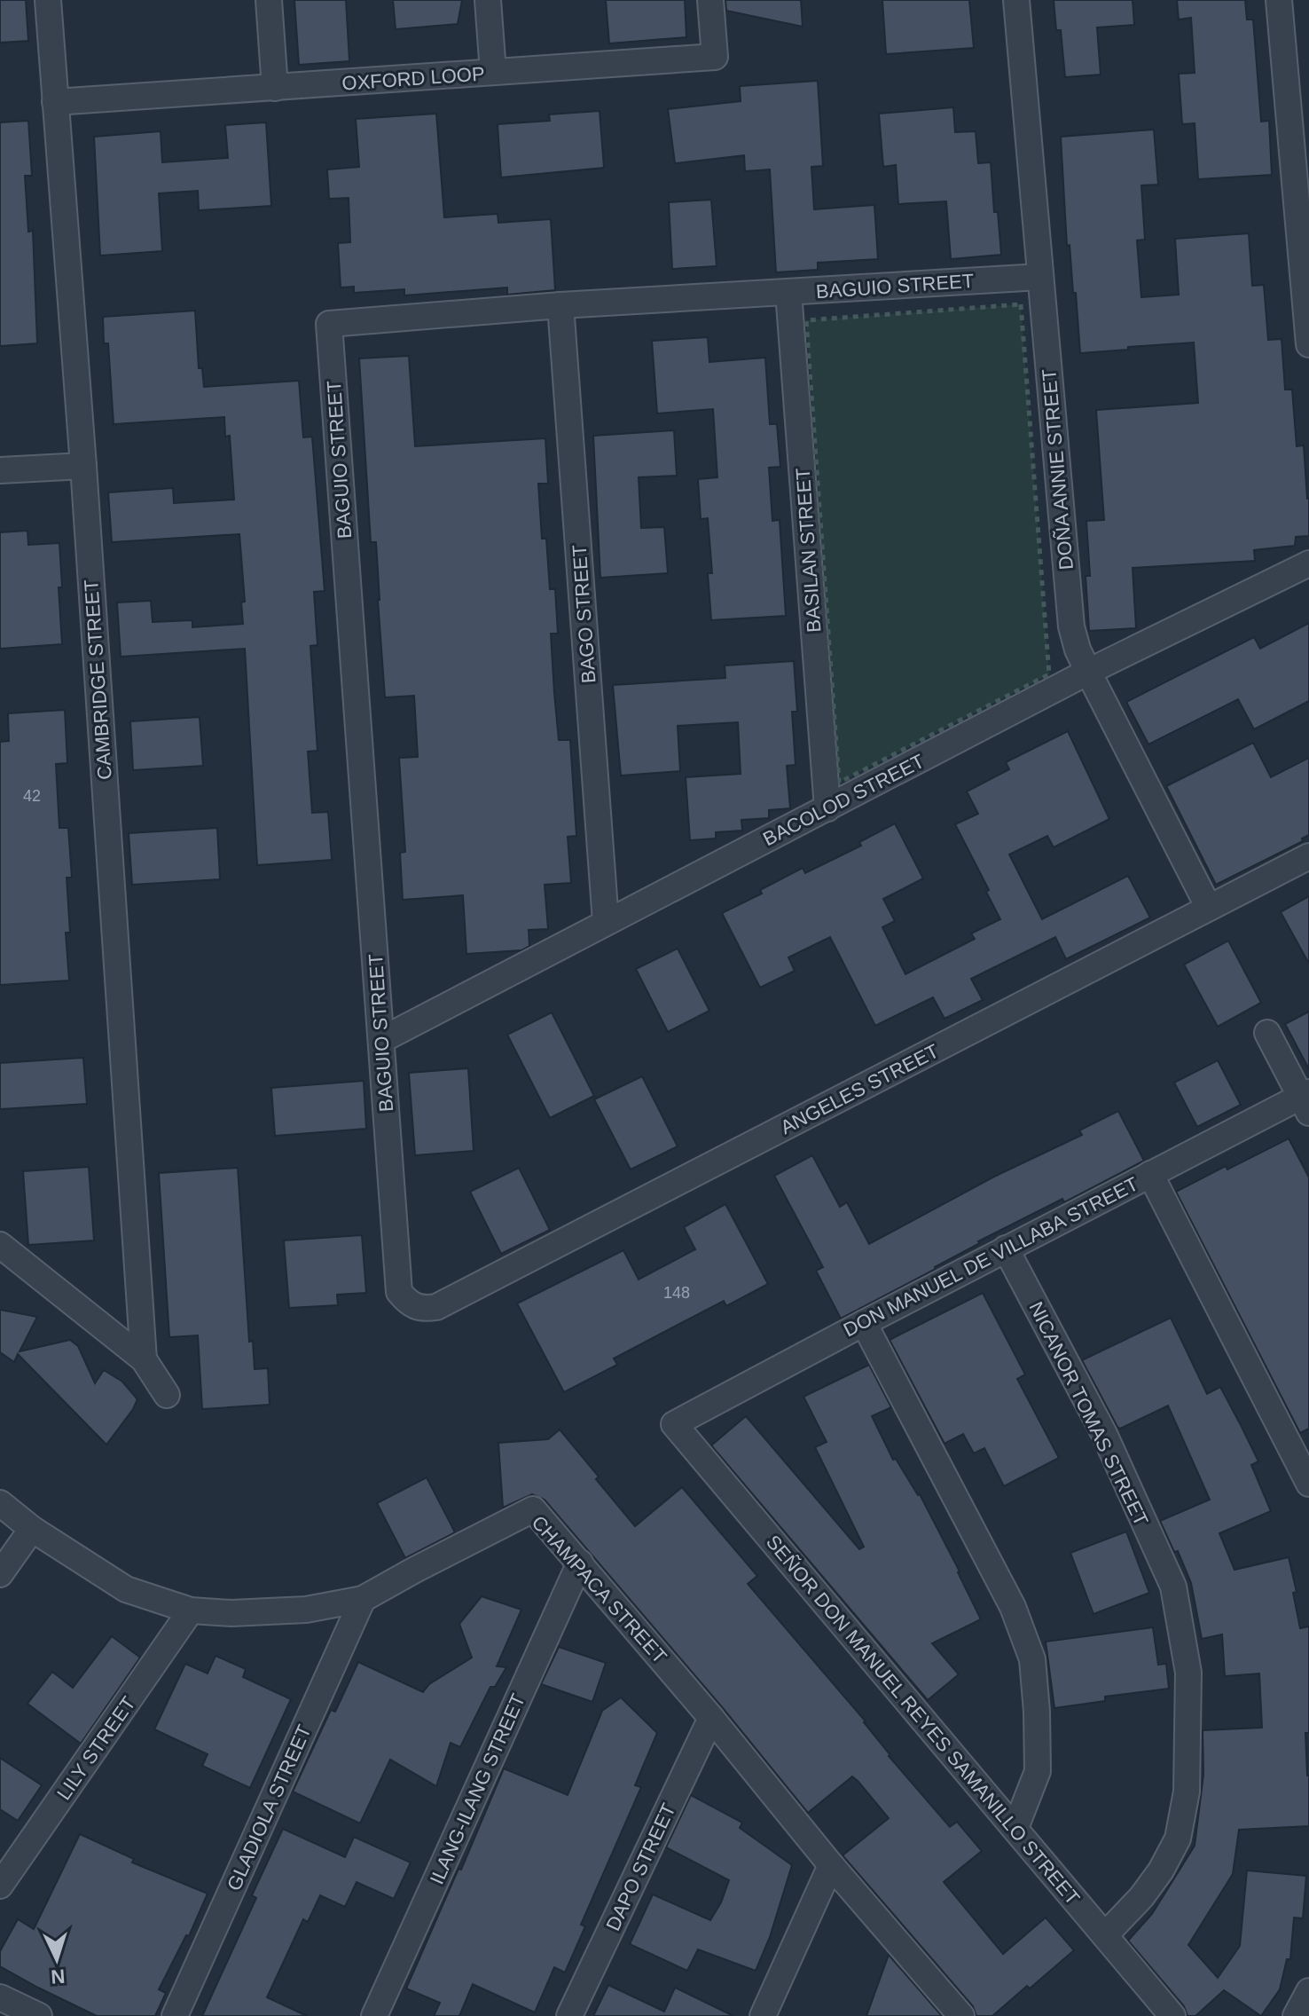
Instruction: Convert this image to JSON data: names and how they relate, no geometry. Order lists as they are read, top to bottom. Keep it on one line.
{"streets":{"street":["OXFORD LOOP","BAGUIO STREET","DOÑA ANNIE STREET","BASILAN STREET","BAGO STREET","CAMBRIDGE STREET","BACOLOD STREET","ANGELES STREET","DON MANUEL DE VILLABA STREET","NICANOR TOMAS STREET","CHAMPACA STREET","SEÑOR DON MANUEL REYES SAMANILLO STREET","LILY STREET","ILANG-ILANG STREET","GLADIOLA STREET","DAPO STREET"]},"crossings":[["OXFORD LOOP","CAMBRIDGE STREET"],["BAGUIO STREET","DOÑA ANNIE STREET"],["BAGUIO STREET","BASILAN STREET"],["BAGUIO STREET","BAGO STREET"],["BAGUIO STREET","BACOLOD STREET"],["BAGUIO STREET","ANGELES STREET"],["DOÑA ANNIE STREET","BACOLOD STREET"],["DOÑA ANNIE STREET","ANGELES STREET"],["BASILAN STREET","BACOLOD STREET"],["BAGO STREET","BACOLOD STREET"],["DON MANUEL DE VILLABA STREET","NICANOR TOMAS STREET"],["DON MANUEL DE VILLABA STREET","SEÑOR DON MANUEL REYES SAMANILLO STREET"],["NICANOR TOMAS STREET","SEÑOR DON MANUEL REYES SAMANILLO STREET"],["CHAMPACA STREET","LILY STREET"],["CHAMPACA STREET","ILANG-ILANG STREET"],["CHAMPACA STREET","GLADIOLA STREET"],["CHAMPACA STREET","DAPO STREET"]],"house_numbers":["42","148"],"north":"bottom"}
